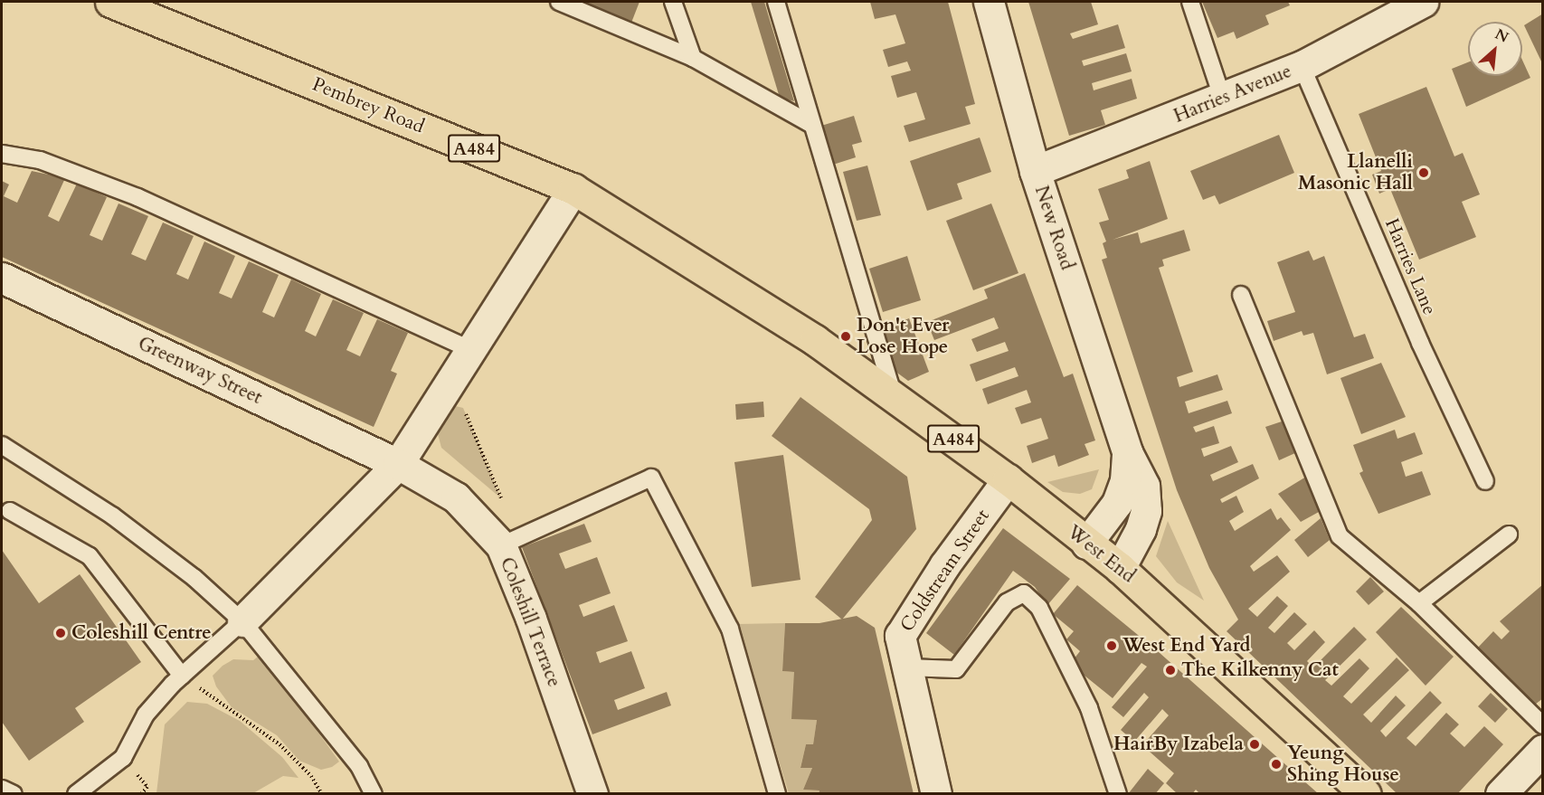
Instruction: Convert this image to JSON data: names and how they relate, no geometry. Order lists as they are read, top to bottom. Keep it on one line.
{"streets":{"main road":["Harries Avenue","Pembrey Road","A484","New Road","Greenway Street","West End","Coldstream Street","Coleshill Terrace"],"lane":["Harries Lane"]},"crossings":[["Harries Avenue","New Road"],["Harries Avenue","Harries Lane"],["Pembrey Road","West End"],["New Road","West End"],["Greenway Street","Coleshill Terrace"],["West End","Coldstream Street"]],"places":["Llanelli Masonic Hall","Don't Ever Lose Hope","Coleshill Centre","West End Yard","The Kilkenny Cat","HairBy Izabela","Yeung Shing House"],"north":"top right"}
